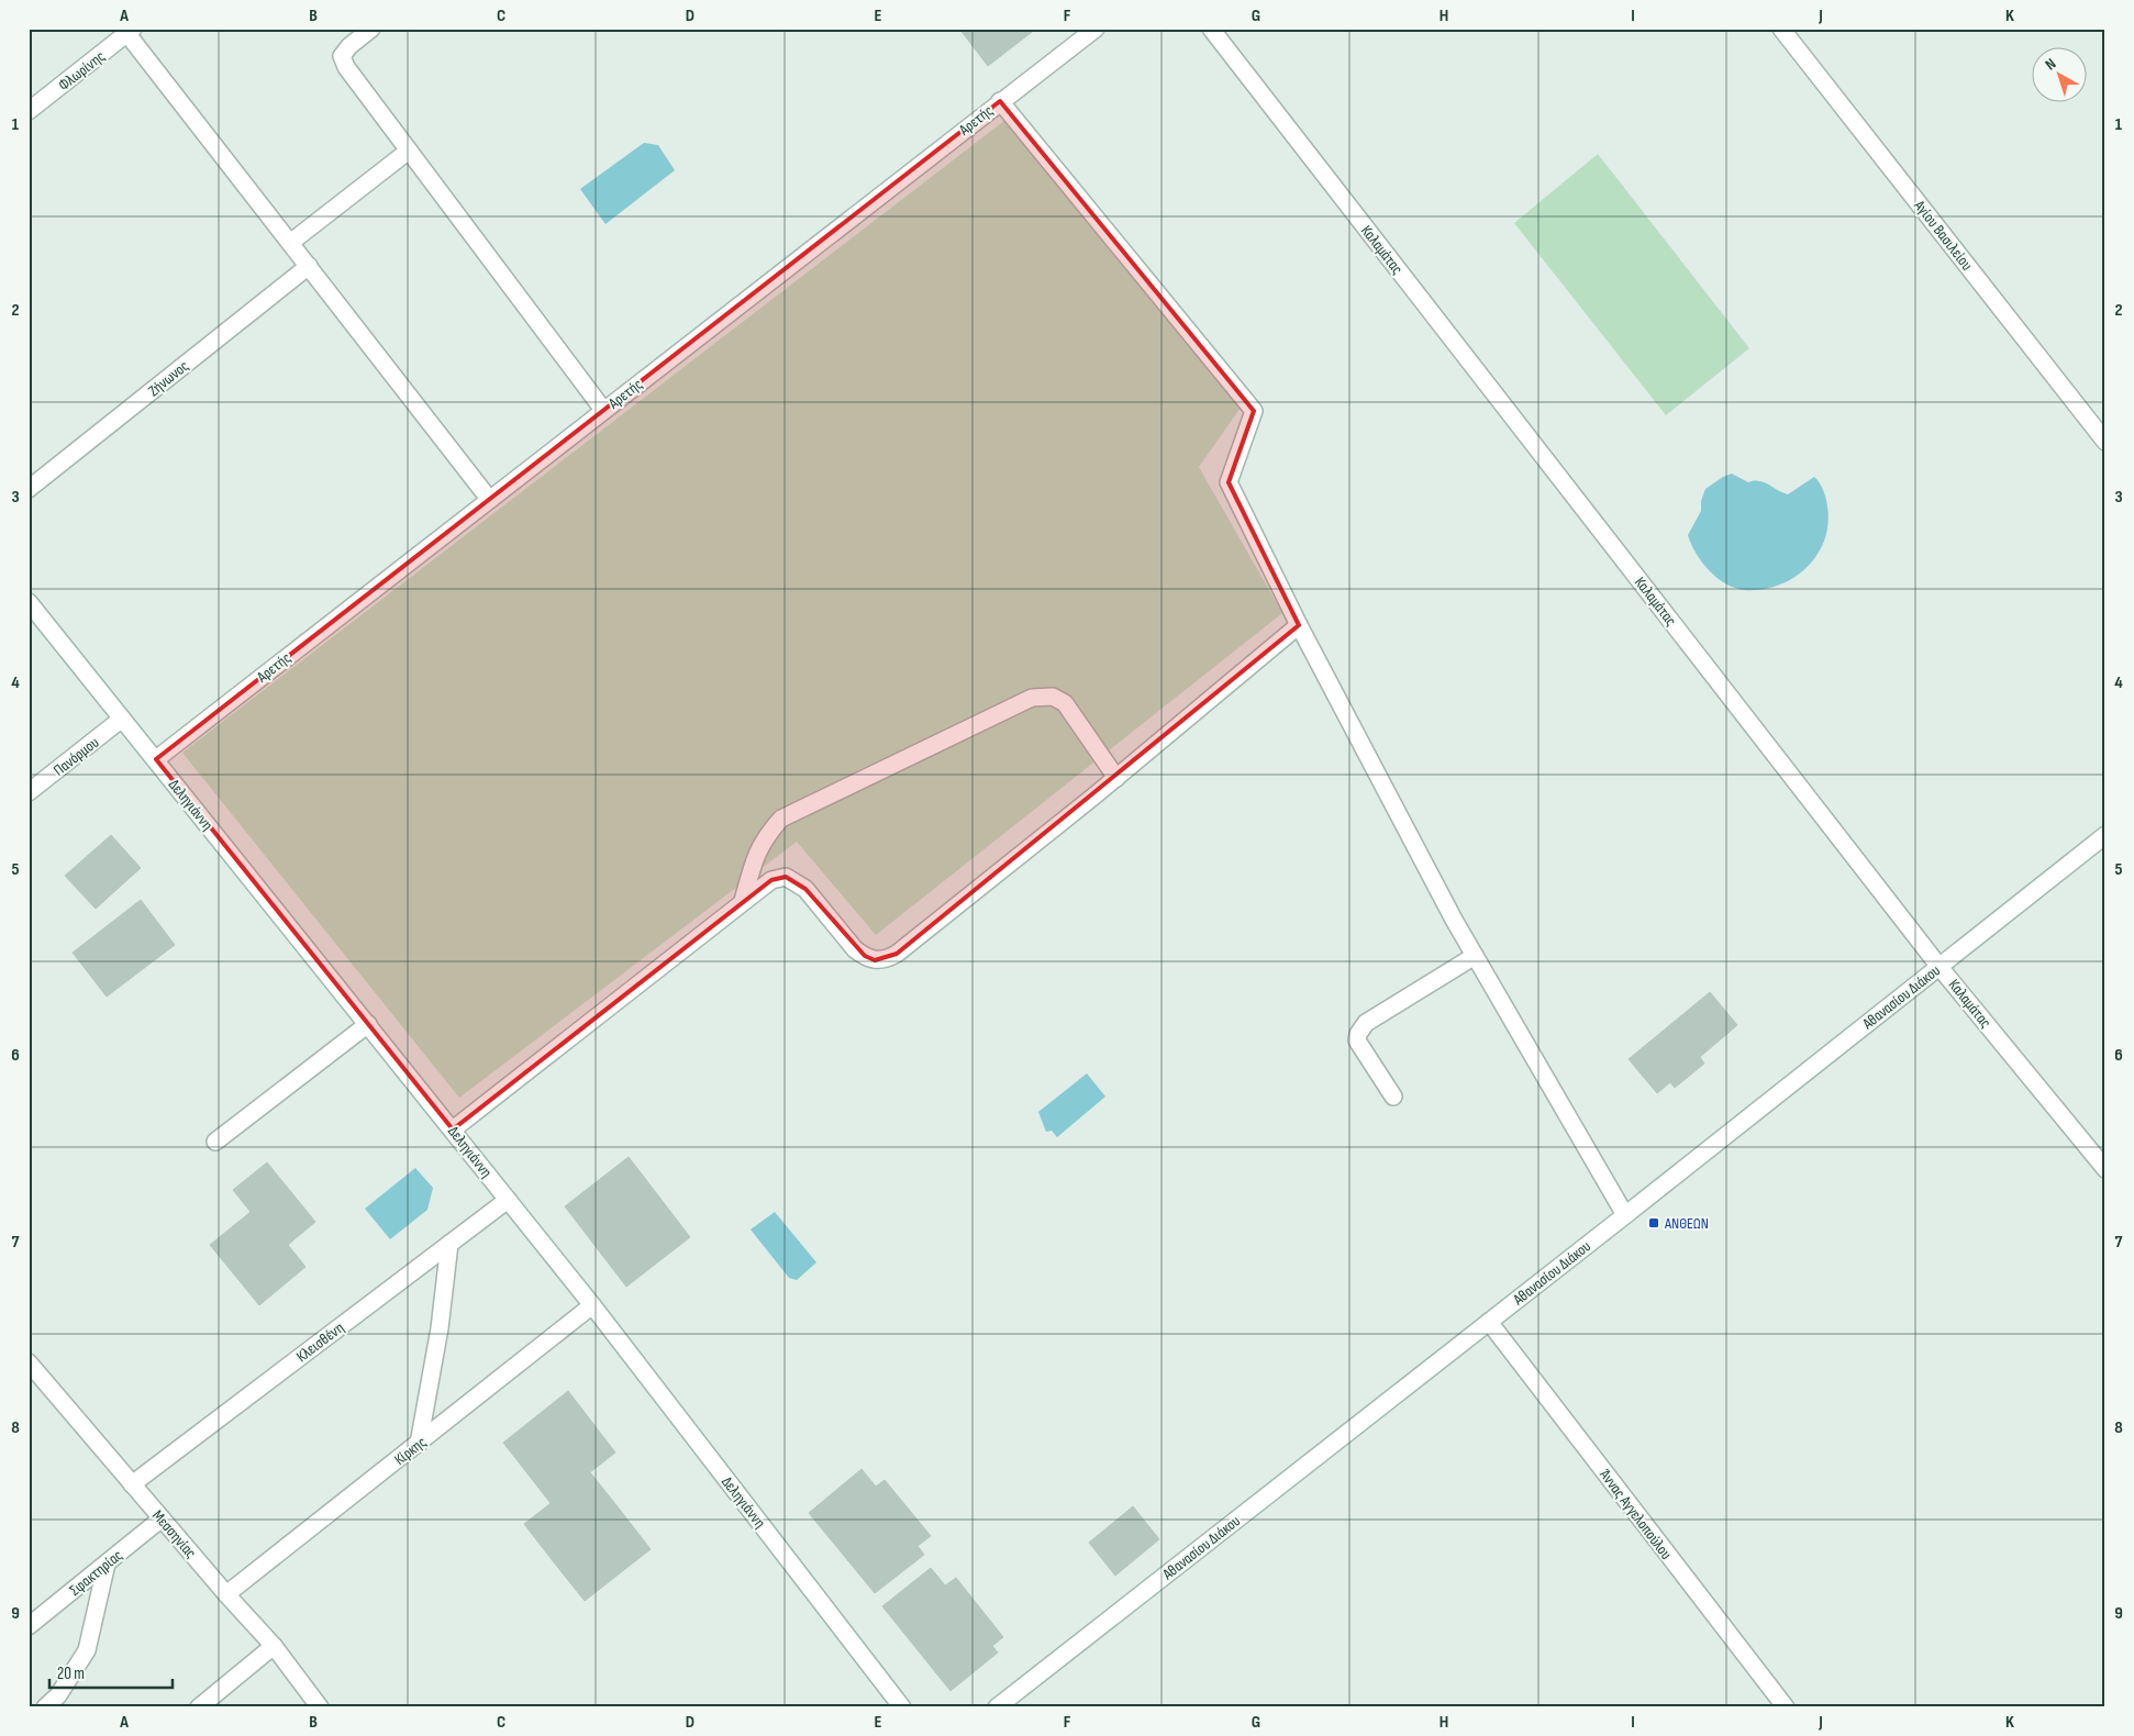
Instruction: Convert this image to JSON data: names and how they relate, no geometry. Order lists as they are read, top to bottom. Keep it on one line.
{"streets":{"street":["Φλωρίνης","Αρετής","Αγίου Βασιλείου","Καλαμάτας","Ζήνωνος","Πανόρμου","Δεληγιάννη","Αθανασίου Διάκου","Κλεισθένη","Κίρκης","Άννας Αγγελοπούλου","Μεσσηνίας","Σφακτηρίας"]},"crossings":[["Αρετής","Δεληγιάννη"],["Καλαμάτας","Αθανασίου Διάκου"],["Πανόρμου","Δεληγιάννη"],["Δεληγιάννη","Κλεισθένη"],["Δεληγιάννη","Κίρκης"],["Αθανασίου Διάκου","Άννας Αγγελοπούλου"],["Κλεισθένη","Μεσσηνίας"],["Κίρκης","Μεσσηνίας"],["Μεσσηνίας","Σφακτηρίας"]],"places":{"transit":["ΑΝΘΕΩΝ"]},"scale_bar":"20 m","north":"top left","grid":{"columns":["A","B","C","D","E","F","G","H","I","J","K"],"rows":["1","2","3","4","5","6","7","8","9"]}}
